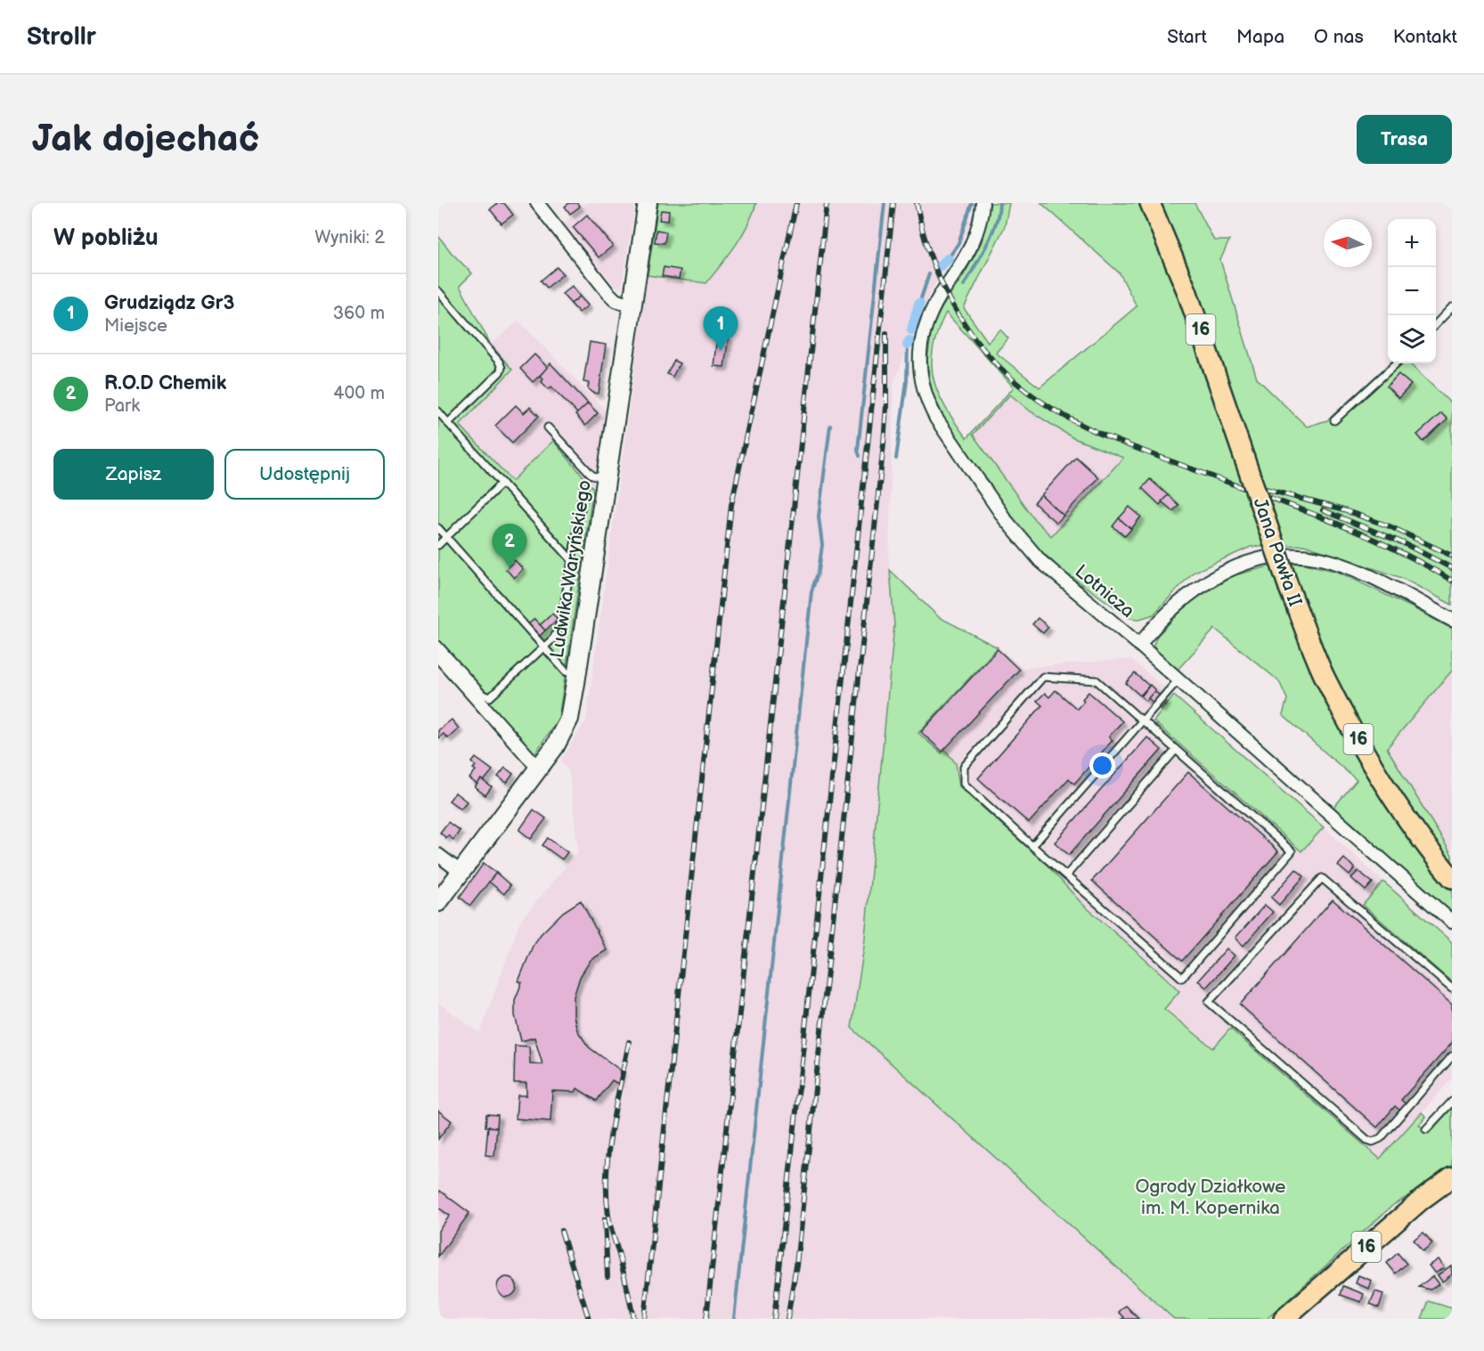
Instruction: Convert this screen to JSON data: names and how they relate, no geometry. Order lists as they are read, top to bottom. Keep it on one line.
{"streets":{"main road":["16","Jana Pawła II"],"street":["Ludwika Waryńskiego","Lotnicza"]},"parks":["Ogrody Działkowe im. M. Kopernika"],"north":"left","page":{"header":"Strollr","nav":["Start","Mapa","O nas","Kontakt"],"buttons":["Trasa",["Zapisz","Udostępnij"]],"title":"Jak dojechać","heading":["W pobliżu","Wyniki: 2"],"map_buttons":["+","−"],"list":[{"mark":"1","name":"Grudziądz Gr3","note":"Miejsce","value":"360 m"},{"mark":"2","name":"R.O.D Chemik","note":"Park","value":"400 m"}],"pins":["1","2"]}}
